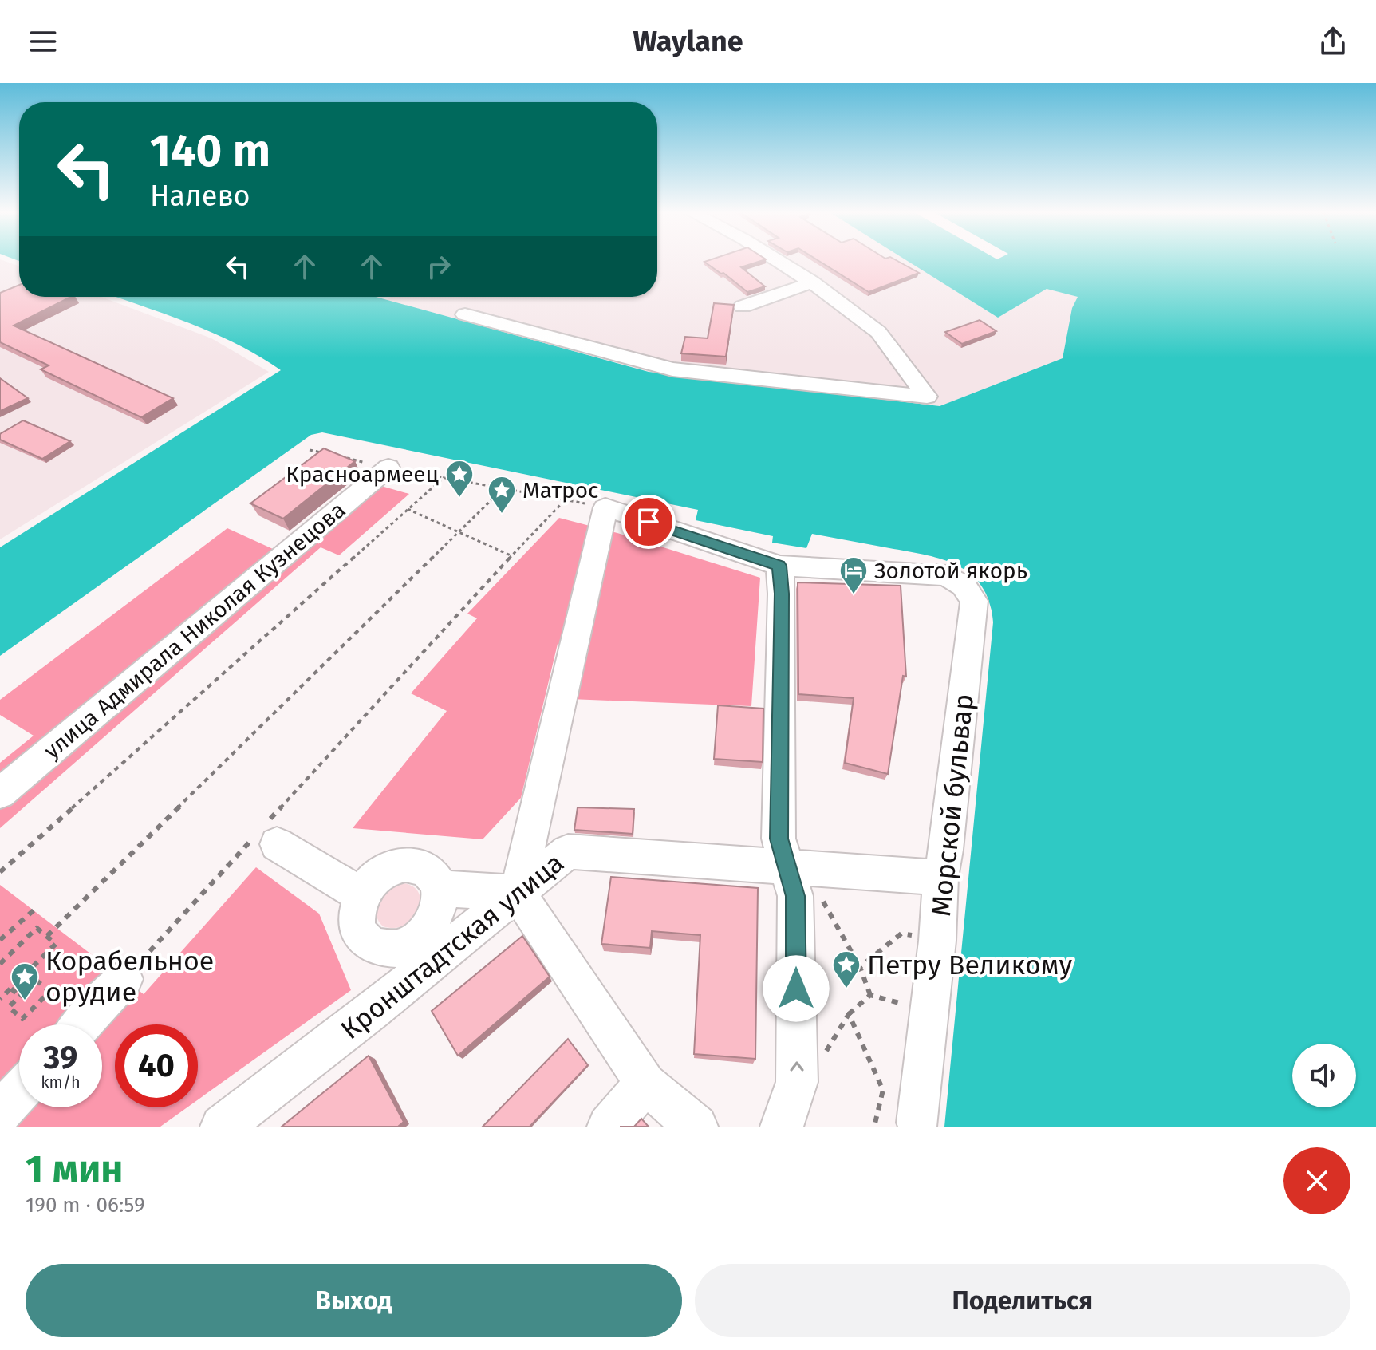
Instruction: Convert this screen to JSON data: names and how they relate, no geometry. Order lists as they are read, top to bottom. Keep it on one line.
{"streets":{"street":["улица Адмирала Николая Кузнецова","Морской бульвар","Кронштадтская улица"]},"crossings":[["Морской бульвар","Кронштадтская улица"]],"places":{"place":["Красноармеец","Матрос","Петру Великому","Корабельное орудие"],"hotel":["Золотой якорь"]},"page":{"header":"Waylane","turn":["140 m","Налево"],"speed":"39 km/h","limit":"40","heading":["1 мин","190 m · 06:59"],"buttons":["Выход","Поделиться"]}}
